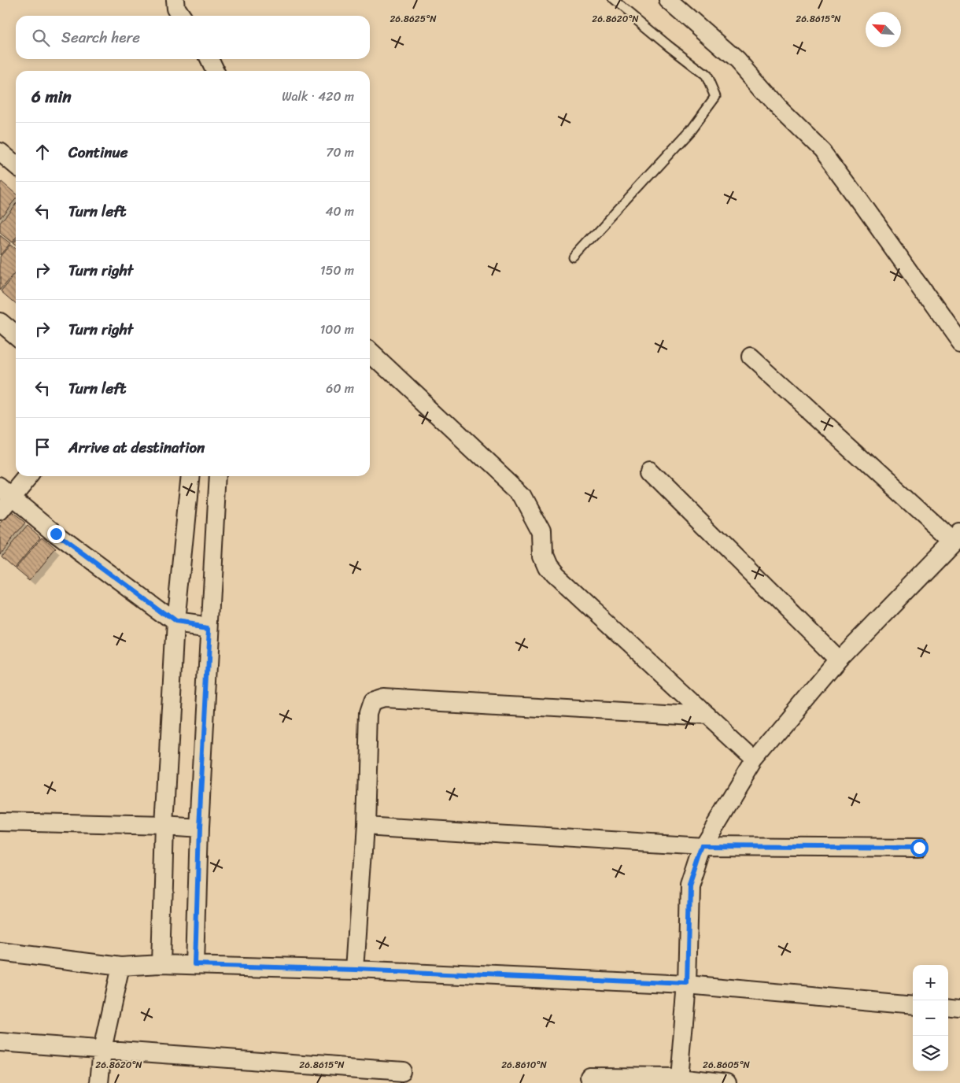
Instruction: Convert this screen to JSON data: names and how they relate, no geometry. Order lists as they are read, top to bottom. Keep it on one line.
{"north":"top left","page":{"search":"Search here","heading":["6 min","Walk · 420 m"],"list":[["Continue","70 m"],["Turn left","40 m"],["Turn right","150 m"],["Turn right","100 m"],["Turn left","60 m"],"Arrive at destination"],"map_buttons":["+","−"]},"coordinates":["26.8625°N","26.8620°N","26.8615°N","26.8610°N","26.8605°N"]}
